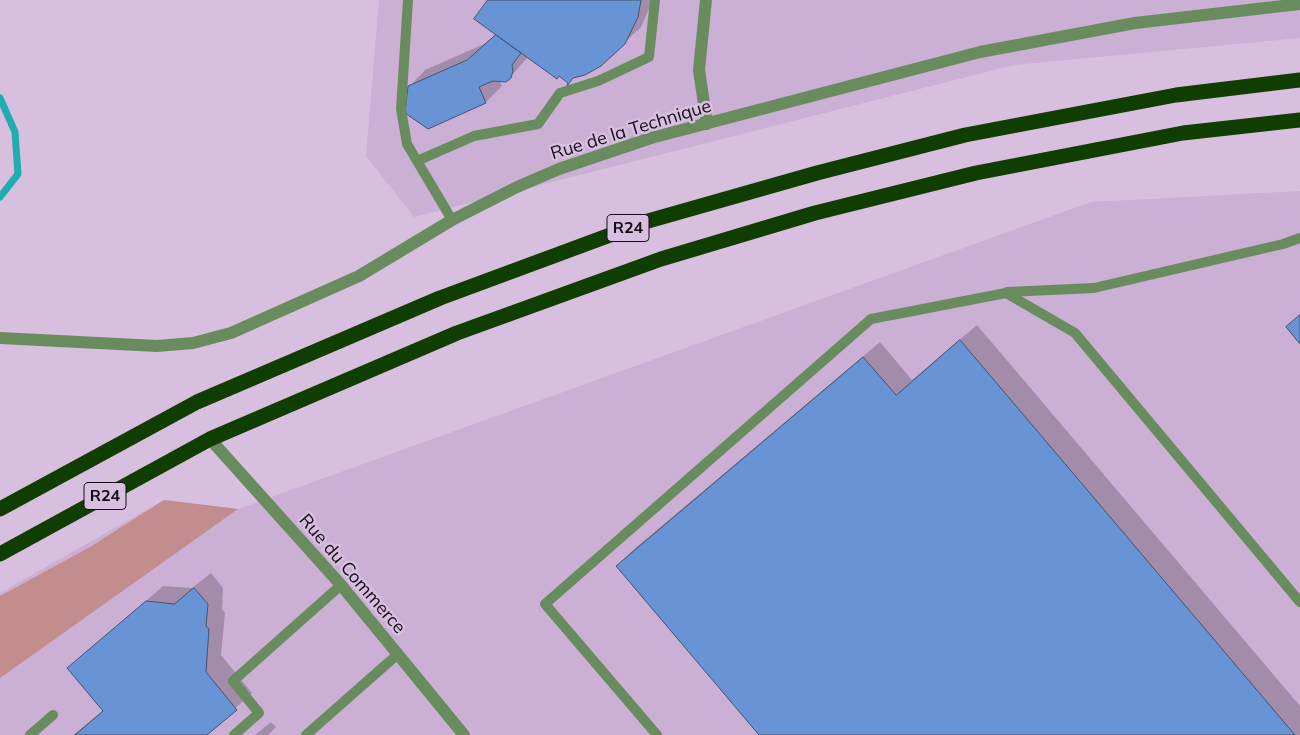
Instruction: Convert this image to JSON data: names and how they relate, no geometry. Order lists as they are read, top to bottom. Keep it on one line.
{"streets":{"highway":["R24"],"street":["Rue de la Technique","Rue du Commerce"]},"crossings":[["R24","Rue du Commerce"]]}
